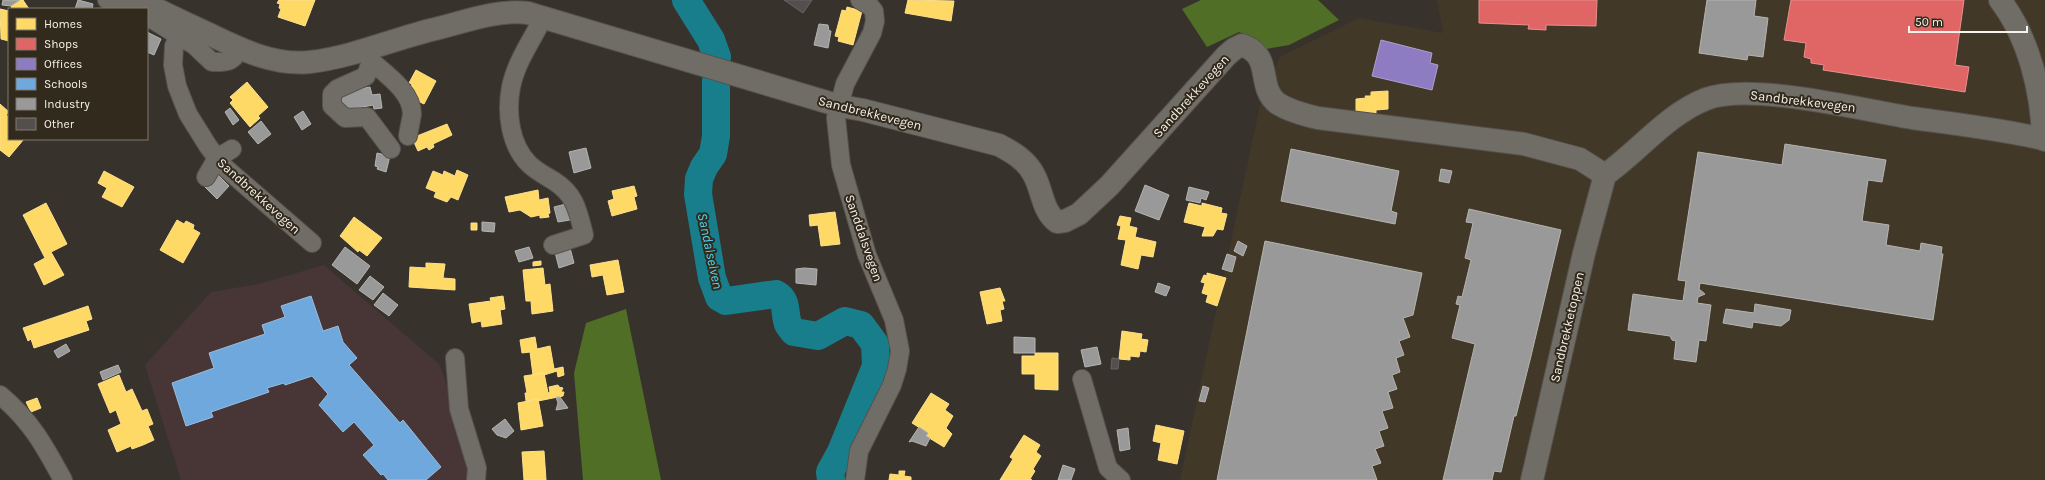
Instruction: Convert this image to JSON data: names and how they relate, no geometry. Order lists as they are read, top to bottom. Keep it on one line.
{"streets":{"street":["Sandbrekkevegen","Sanddalsvegen","Sandbrekketoppen"]},"crossings":[["Sandbrekkevegen","Sanddalsvegen"],["Sandbrekkevegen","Sandbrekketoppen"]],"water":["Sandalselven"],"legend":["Homes","Shops","Offices","Schools","Industry","Other"],"scale_bar":"50 m"}
